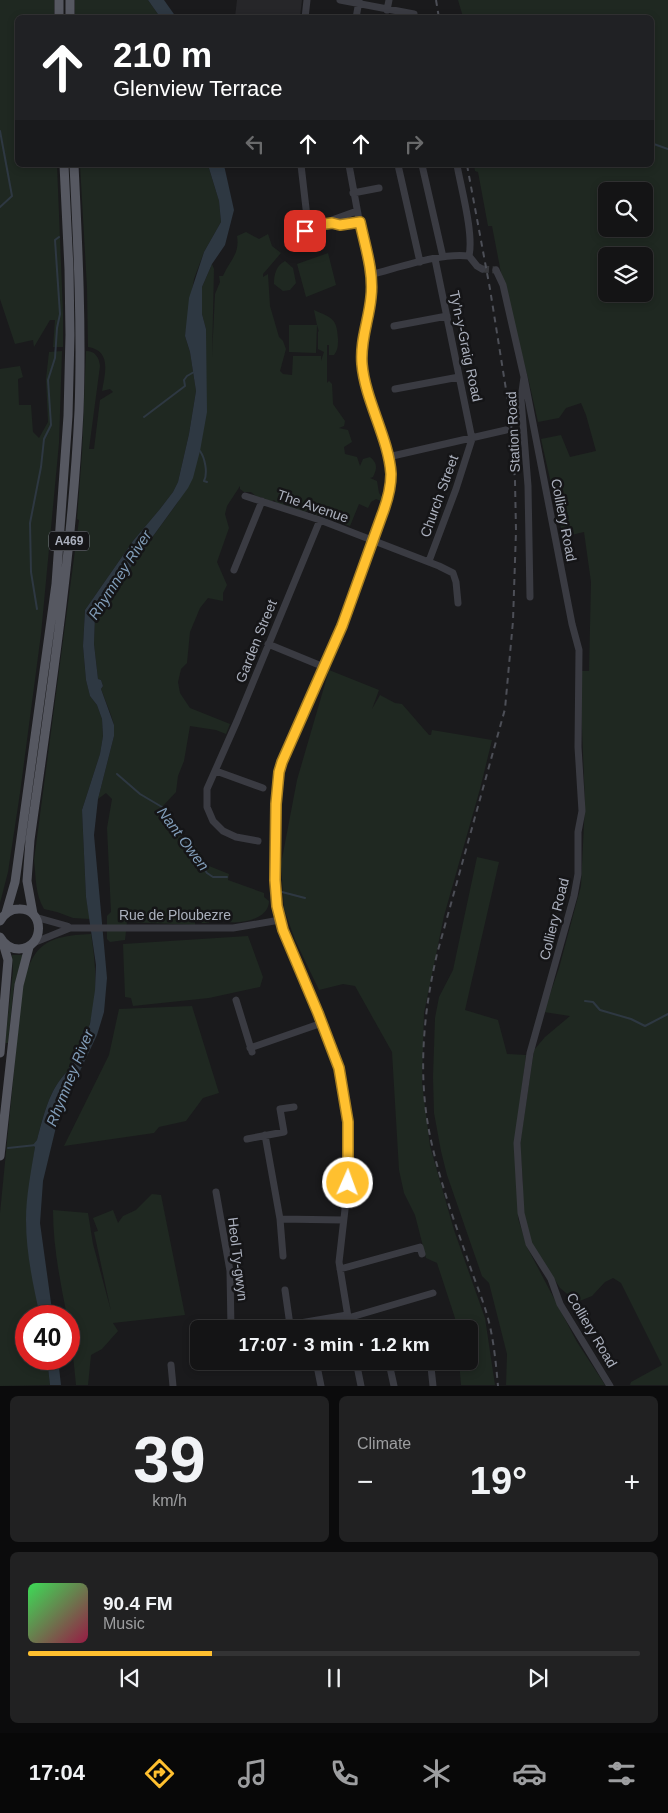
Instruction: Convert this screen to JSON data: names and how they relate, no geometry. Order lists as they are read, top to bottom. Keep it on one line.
{"streets":{"main road":["A469"],"street":["Ty'n-y-Graig Road","Station Road","Church Street","The Avenue","Colliery Road","Garden Street","Rue de Ploubezre","Heol Ty-gwyn"]},"crossings":[["Ty'n-y-Graig Road","Church Street"],["Station Road","Colliery Road"],["Church Street","The Avenue"],["The Avenue","Garden Street"],["A469","Rue de Ploubezre"]],"water":["Rhymney River","Nant Owen"],"page":{"turn":["210 m","Glenview Terrace"],"limit":"40","trip":"17:07 · 3 min · 1.2 km","tile":[["39","km/h"],"Climate"],"heat":["−","19°","+"],"song":["90.4 FM","Music"],"tabs":"17:04"}}
